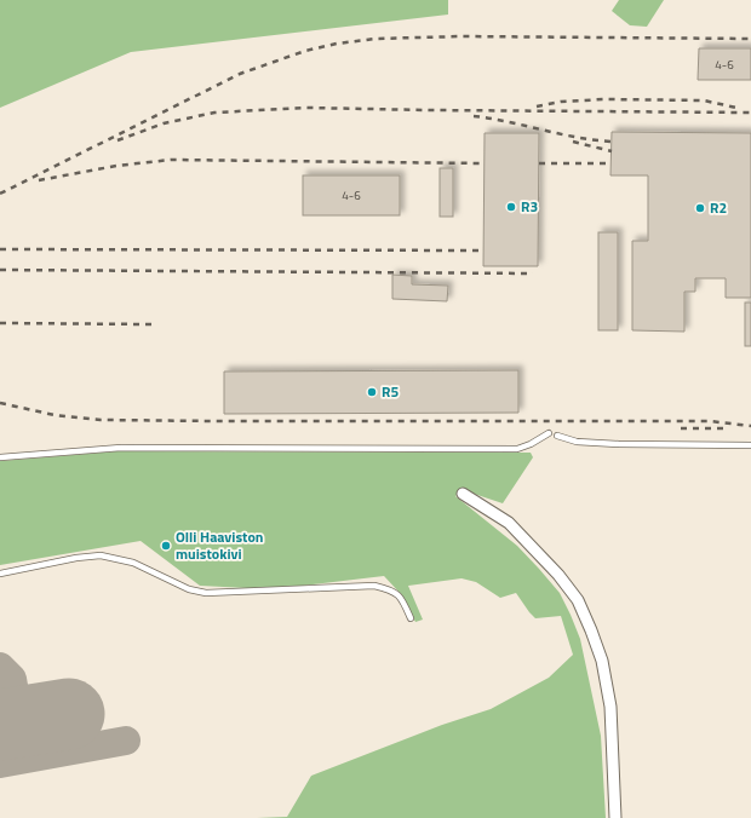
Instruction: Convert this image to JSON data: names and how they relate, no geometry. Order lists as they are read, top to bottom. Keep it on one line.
{"places":["R3","R2","R5","Olli Haaviston muistokivi"],"house_numbers":["4-6","4-6"]}
